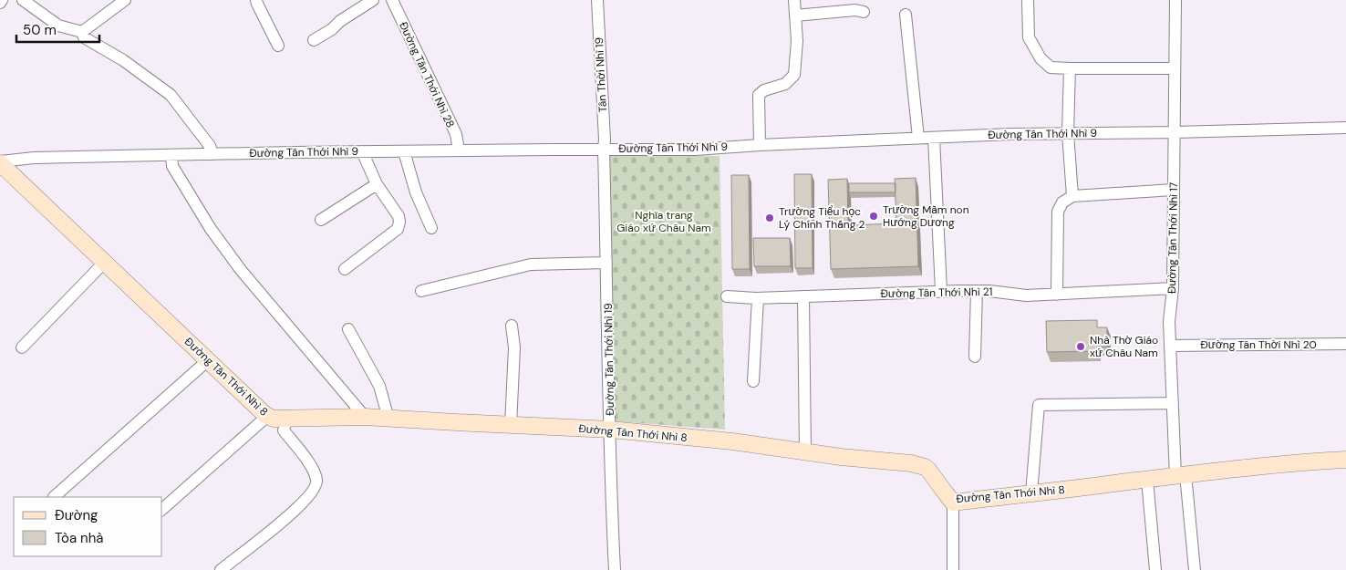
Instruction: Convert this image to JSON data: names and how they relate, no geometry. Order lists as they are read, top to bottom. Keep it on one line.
{"streets":{"street":["Đường Tân Thới Nhì 28","Tân Thời Nhì 19","Đường Tân Thới Nhì 9","Đường Tân Thới Nhì 17","Đường Tân Thới Nhì 21","Đường Tân Thời Nhì 20","Đường Tân Thới Nhì 19","Đường Tân Thới Nhì 8"]},"crossings":[["Đường Tân Thới Nhì 28","Đường Tân Thới Nhì 9"],["Tân Thời Nhì 19","Đường Tân Thới Nhì 9"],["Tân Thời Nhì 19","Đường Tân Thới Nhì 19"],["Đường Tân Thới Nhì 9","Đường Tân Thới Nhì 17"],["Đường Tân Thới Nhì 9","Đường Tân Thới Nhì 19"],["Đường Tân Thới Nhì 9","Đường Tân Thới Nhì 8"],["Đường Tân Thới Nhì 17","Đường Tân Thới Nhì 21"],["Đường Tân Thới Nhì 17","Đường Tân Thời Nhì 20"],["Đường Tân Thới Nhì 17","Đường Tân Thới Nhì 8"],["Đường Tân Thới Nhì 19","Đường Tân Thới Nhì 8"]],"parks":["Nghĩa trang Giáo xứ Châu Nam"],"places":["Trường Mầm non Hướng Dương","Trường Tiểu học Lý Chính Thắng 2","Nhà Thờ Giáo xứ Châu Nam"],"legend":["Đường","Tòa nhà"],"scale_bar":"50 m"}
